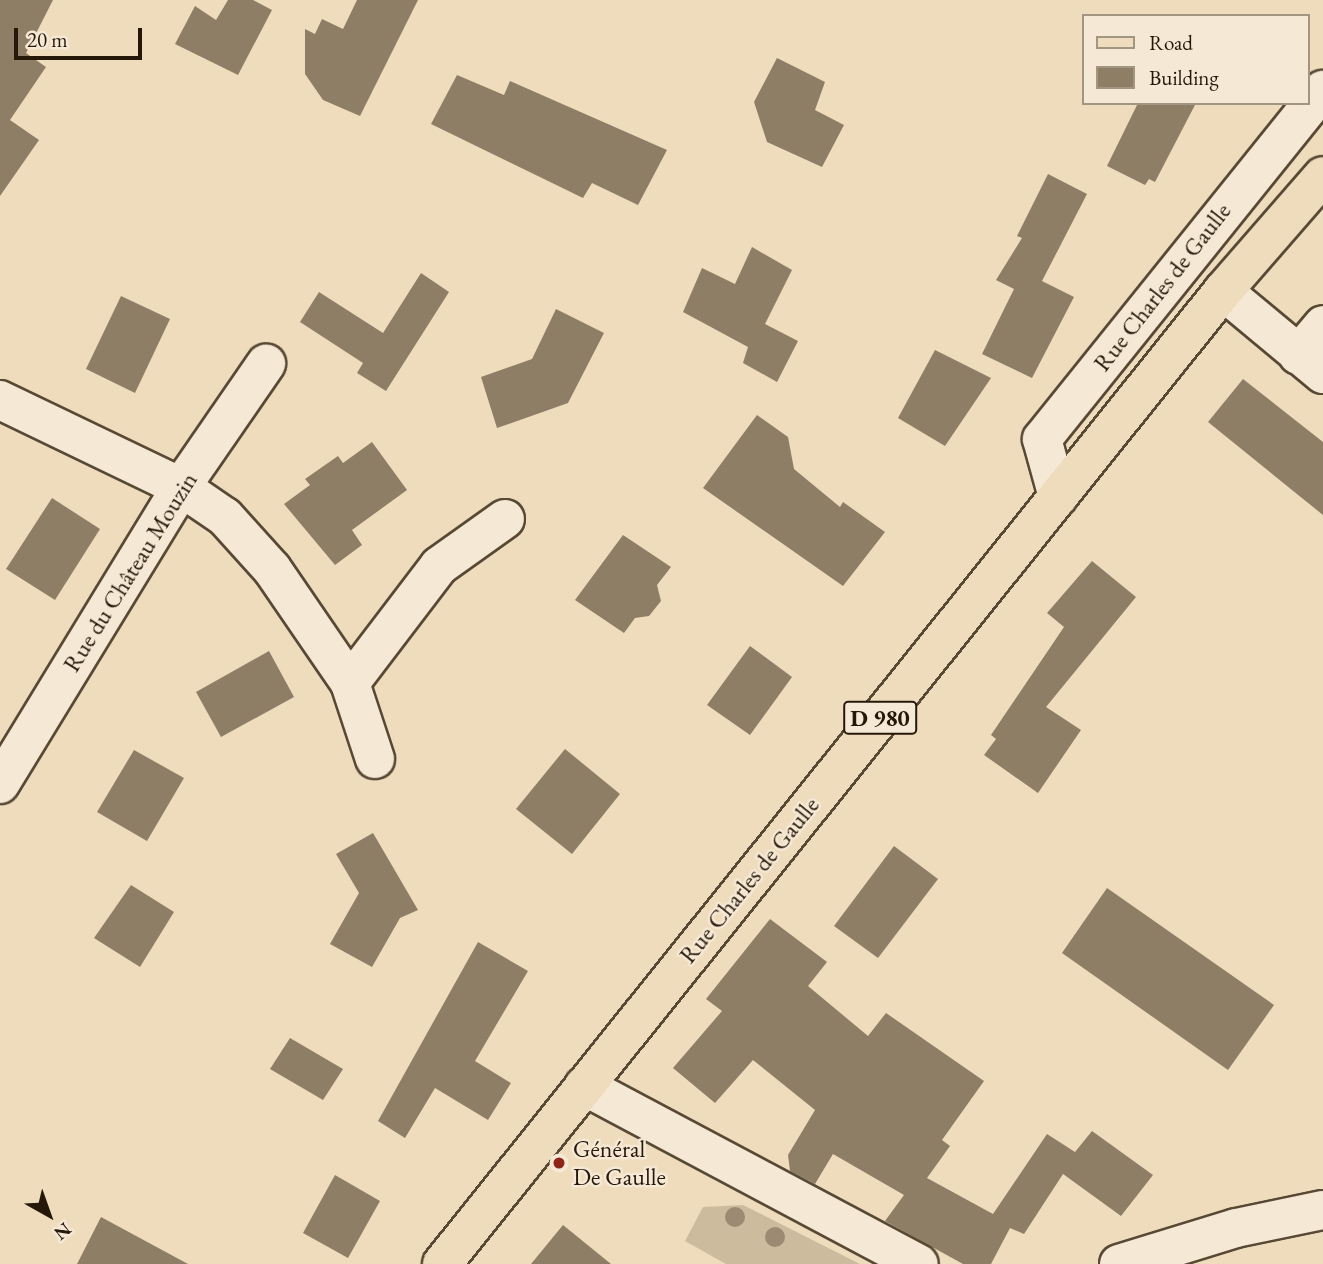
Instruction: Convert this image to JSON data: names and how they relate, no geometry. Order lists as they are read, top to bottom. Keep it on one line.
{"streets":{"main road":["Rue Charles de Gaulle","D 980"],"street":["Rue du Château Mouzin"]},"places":["Général De Gaulle"],"legend":["Road","Building"],"scale_bar":"20 m","north":"bottom right"}
